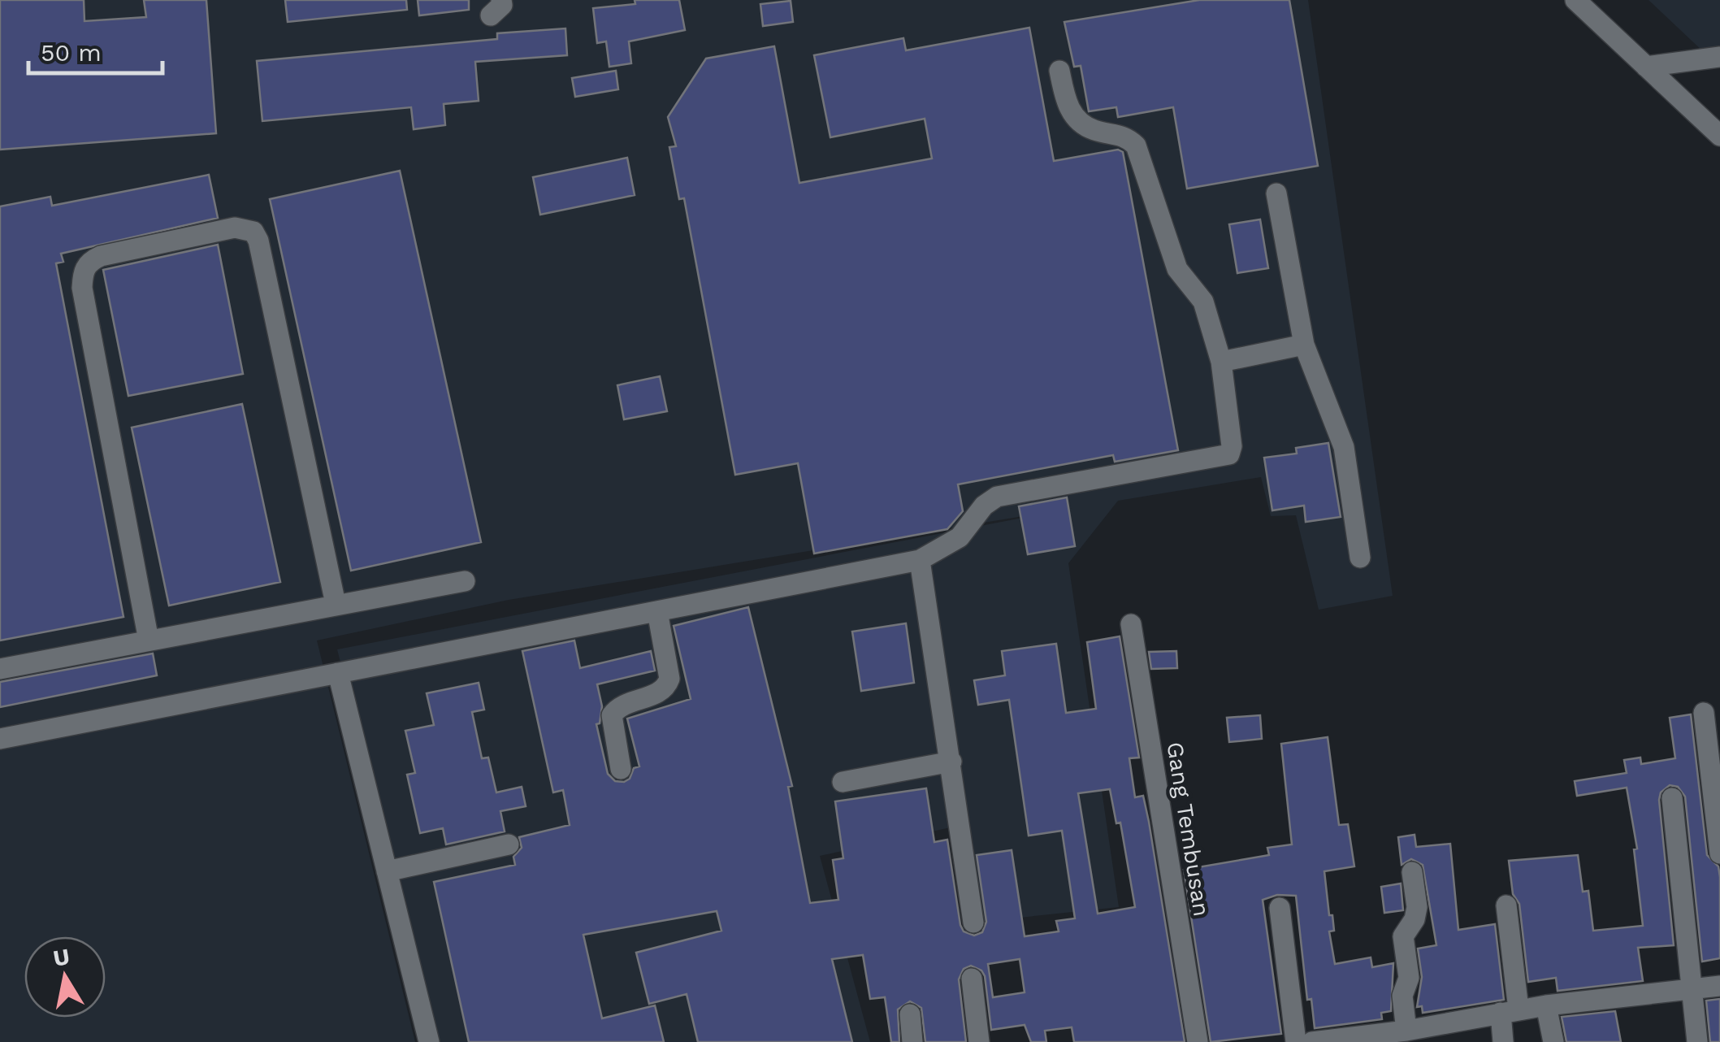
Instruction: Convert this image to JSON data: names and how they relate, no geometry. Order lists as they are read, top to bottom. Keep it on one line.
{"streets":{"street":["Gang Tembusan"]},"scale_bar":"50 m","north":"top"}
